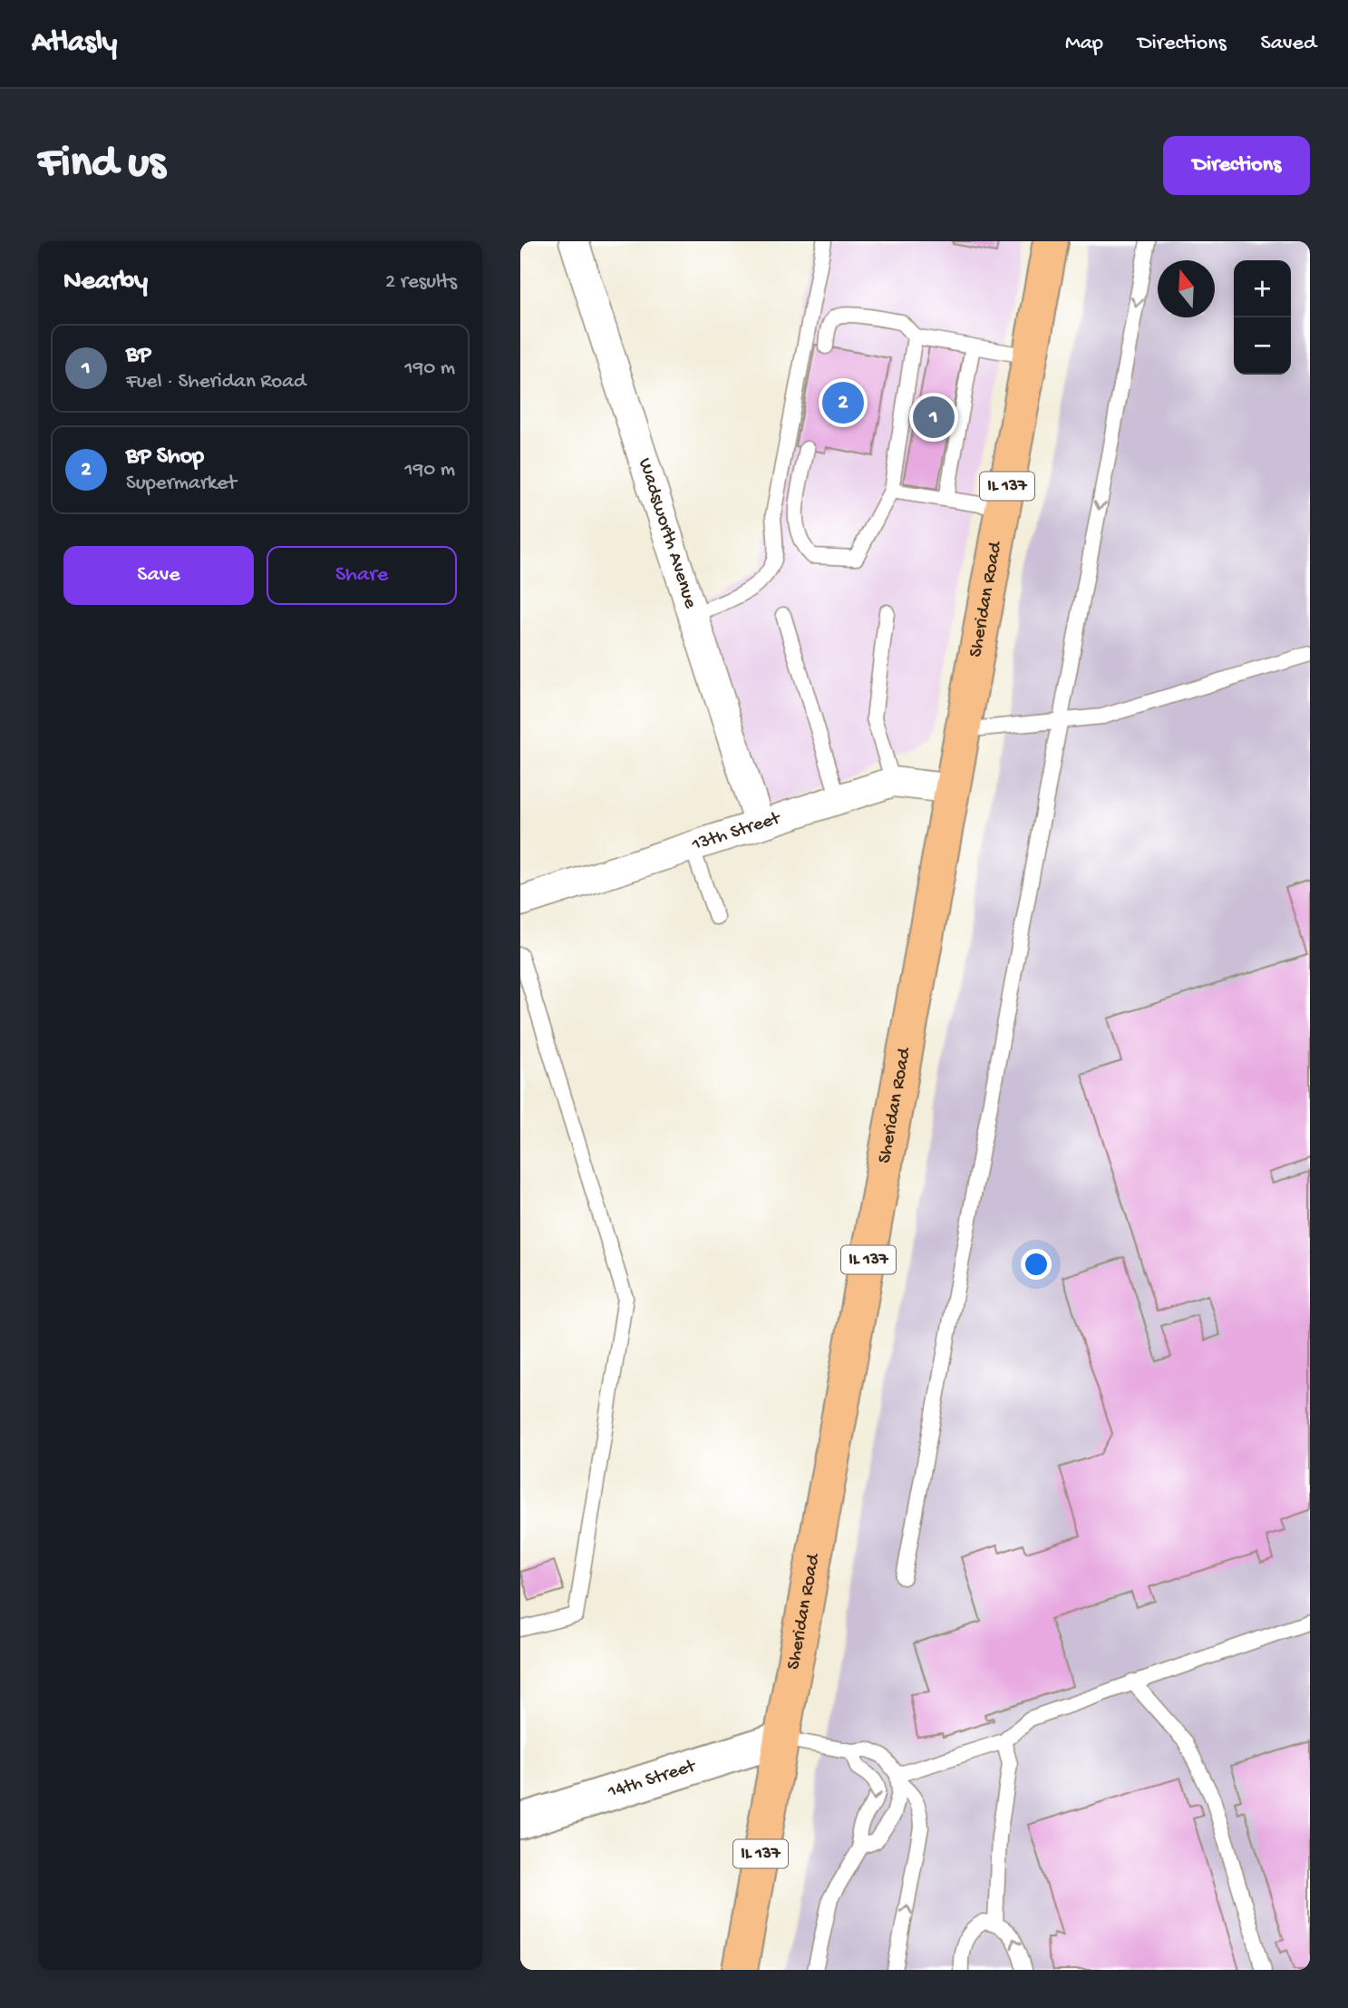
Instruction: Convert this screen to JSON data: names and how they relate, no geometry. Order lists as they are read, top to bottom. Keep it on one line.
{"streets":{"highway":["IL 137","Sheridan Road"],"street":["Wadsworth Avenue","13th Street","14th Street"]},"crossings":[["Wadsworth Avenue","13th Street"],["Sheridan Road","13th Street"],["Sheridan Road","14th Street"]],"north":"top","page":{"header":"Atlasly","nav":["Map","Directions","Saved"],"buttons":["Directions",["Save","Share"]],"title":"Find us","heading":["Nearby","2 results"],"map_buttons":["+","−"],"list":[{"mark":"1","name":"BP","note":"Fuel · Sheridan Road","value":"190 m"},{"mark":"2","name":"BP Shop","note":"Supermarket","value":"190 m"}],"pins":["2","1"]}}
